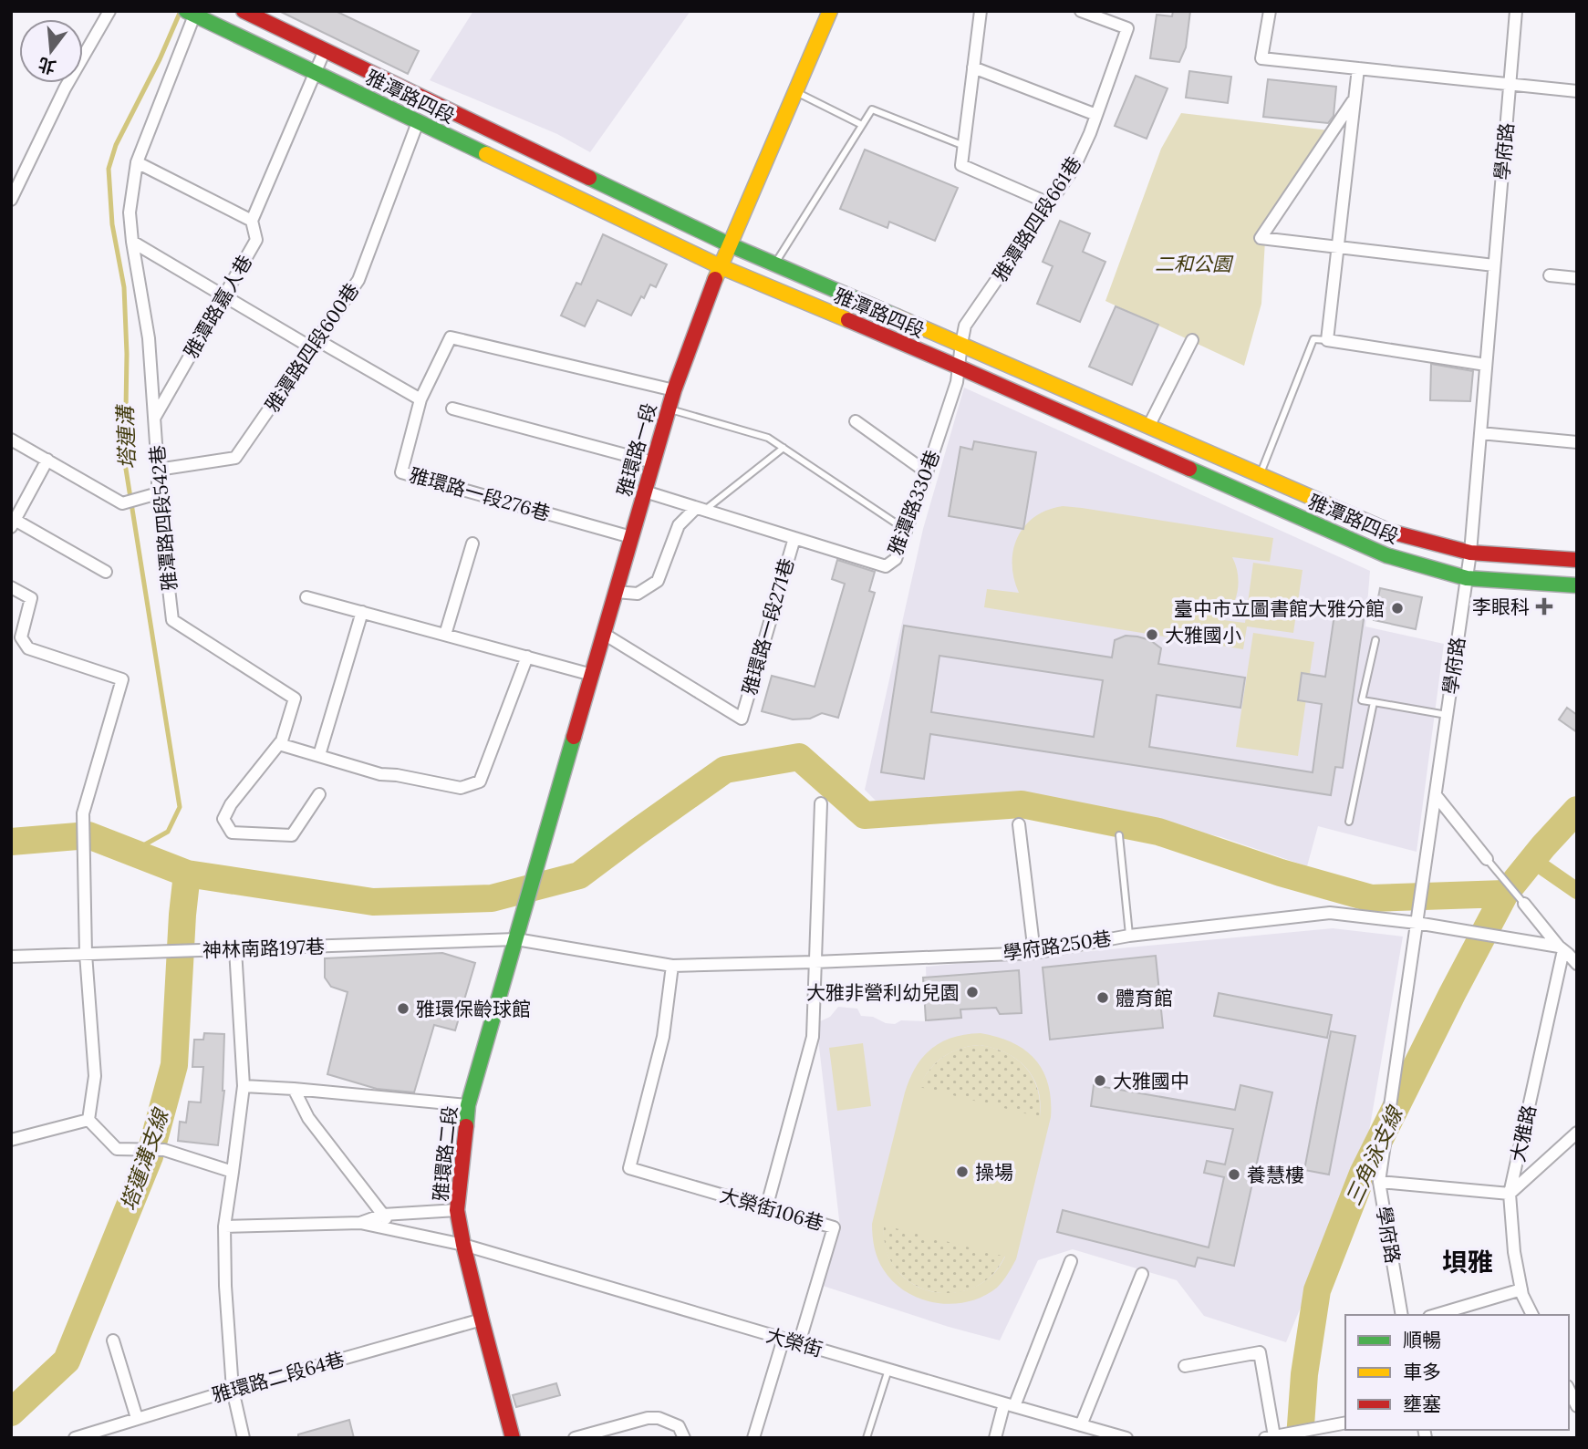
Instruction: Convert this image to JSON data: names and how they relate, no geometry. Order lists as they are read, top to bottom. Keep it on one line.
{"streets":{"street":["雅潭路四段","學府路","雅潭路四段661巷","雅潭路嘉人巷","雅潭路四段600巷","雅環路一段","雅環路一段276巷","雅潭路330巷","雅潭路四段542巷","雅環路一段271巷","學府路250巷","神林南路197巷","大雅路","雅環路二段","大榮街106巷","大榮街","雅環路二段64巷"]},"crossings":[["雅潭路四段","學府路"],["雅潭路四段","雅潭路四段661巷"],["雅潭路四段","雅潭路嘉人巷"],["雅潭路四段","雅潭路四段600巷"],["雅潭路四段","雅環路一段"],["雅潭路四段","雅潭路330巷"],["雅潭路四段","雅潭路四段542巷"],["學府路","學府路250巷"],["雅潭路四段661巷","雅潭路330巷"],["雅潭路嘉人巷","雅潭路四段542巷"],["雅潭路四段600巷","雅潭路四段542巷"],["雅環路一段","雅環路一段276巷"],["雅環路一段","雅環路一段271巷"],["雅環路一段","雅環路二段"],["雅潭路330巷","雅環路一段271巷"],["學府路250巷","神林南路197巷"],["學府路250巷","大雅路"],["學府路250巷","雅環路二段"],["學府路250巷","大榮街106巷"],["神林南路197巷","雅環路二段"],["雅環路二段","大榮街"],["雅環路二段","雅環路二段64巷"],["大榮街106巷","大榮街"]],"districts":["垻雅"],"water":["塔連溝","三角泳支線","塔蓮溝支線"],"parks":["二和公園"],"places":{"health":["李眼科"],"other":["臺中市立圖書館大雅分館","大雅國小","大雅非營利幼兒園","體育館","雅環保齡球館","大雅國中","操場","養慧樓"]},"legend":["順暢","車多","壅塞"],"north":"bottom"}
